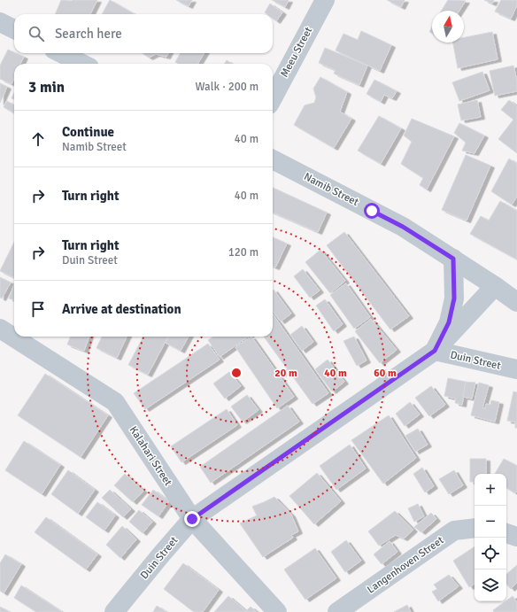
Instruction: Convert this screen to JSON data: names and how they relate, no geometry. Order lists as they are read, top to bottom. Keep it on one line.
{"streets":{"street":["Meeu Street","Namib Street","Duin Street","Kalahari Street","Langenhoven Street"]},"crossings":[["Namib Street","Duin Street"],["Duin Street","Kalahari Street"]],"north":"top","page":{"search":"Search here","heading":["3 min","Walk · 200 m"],"list":[["Continue","Namib Street","40 m"],["Turn right","40 m"],["Turn right","Duin Street","120 m"],"Arrive at destination"],"map_buttons":["+","−"]},"rings":["20 m","40 m","60 m"]}
